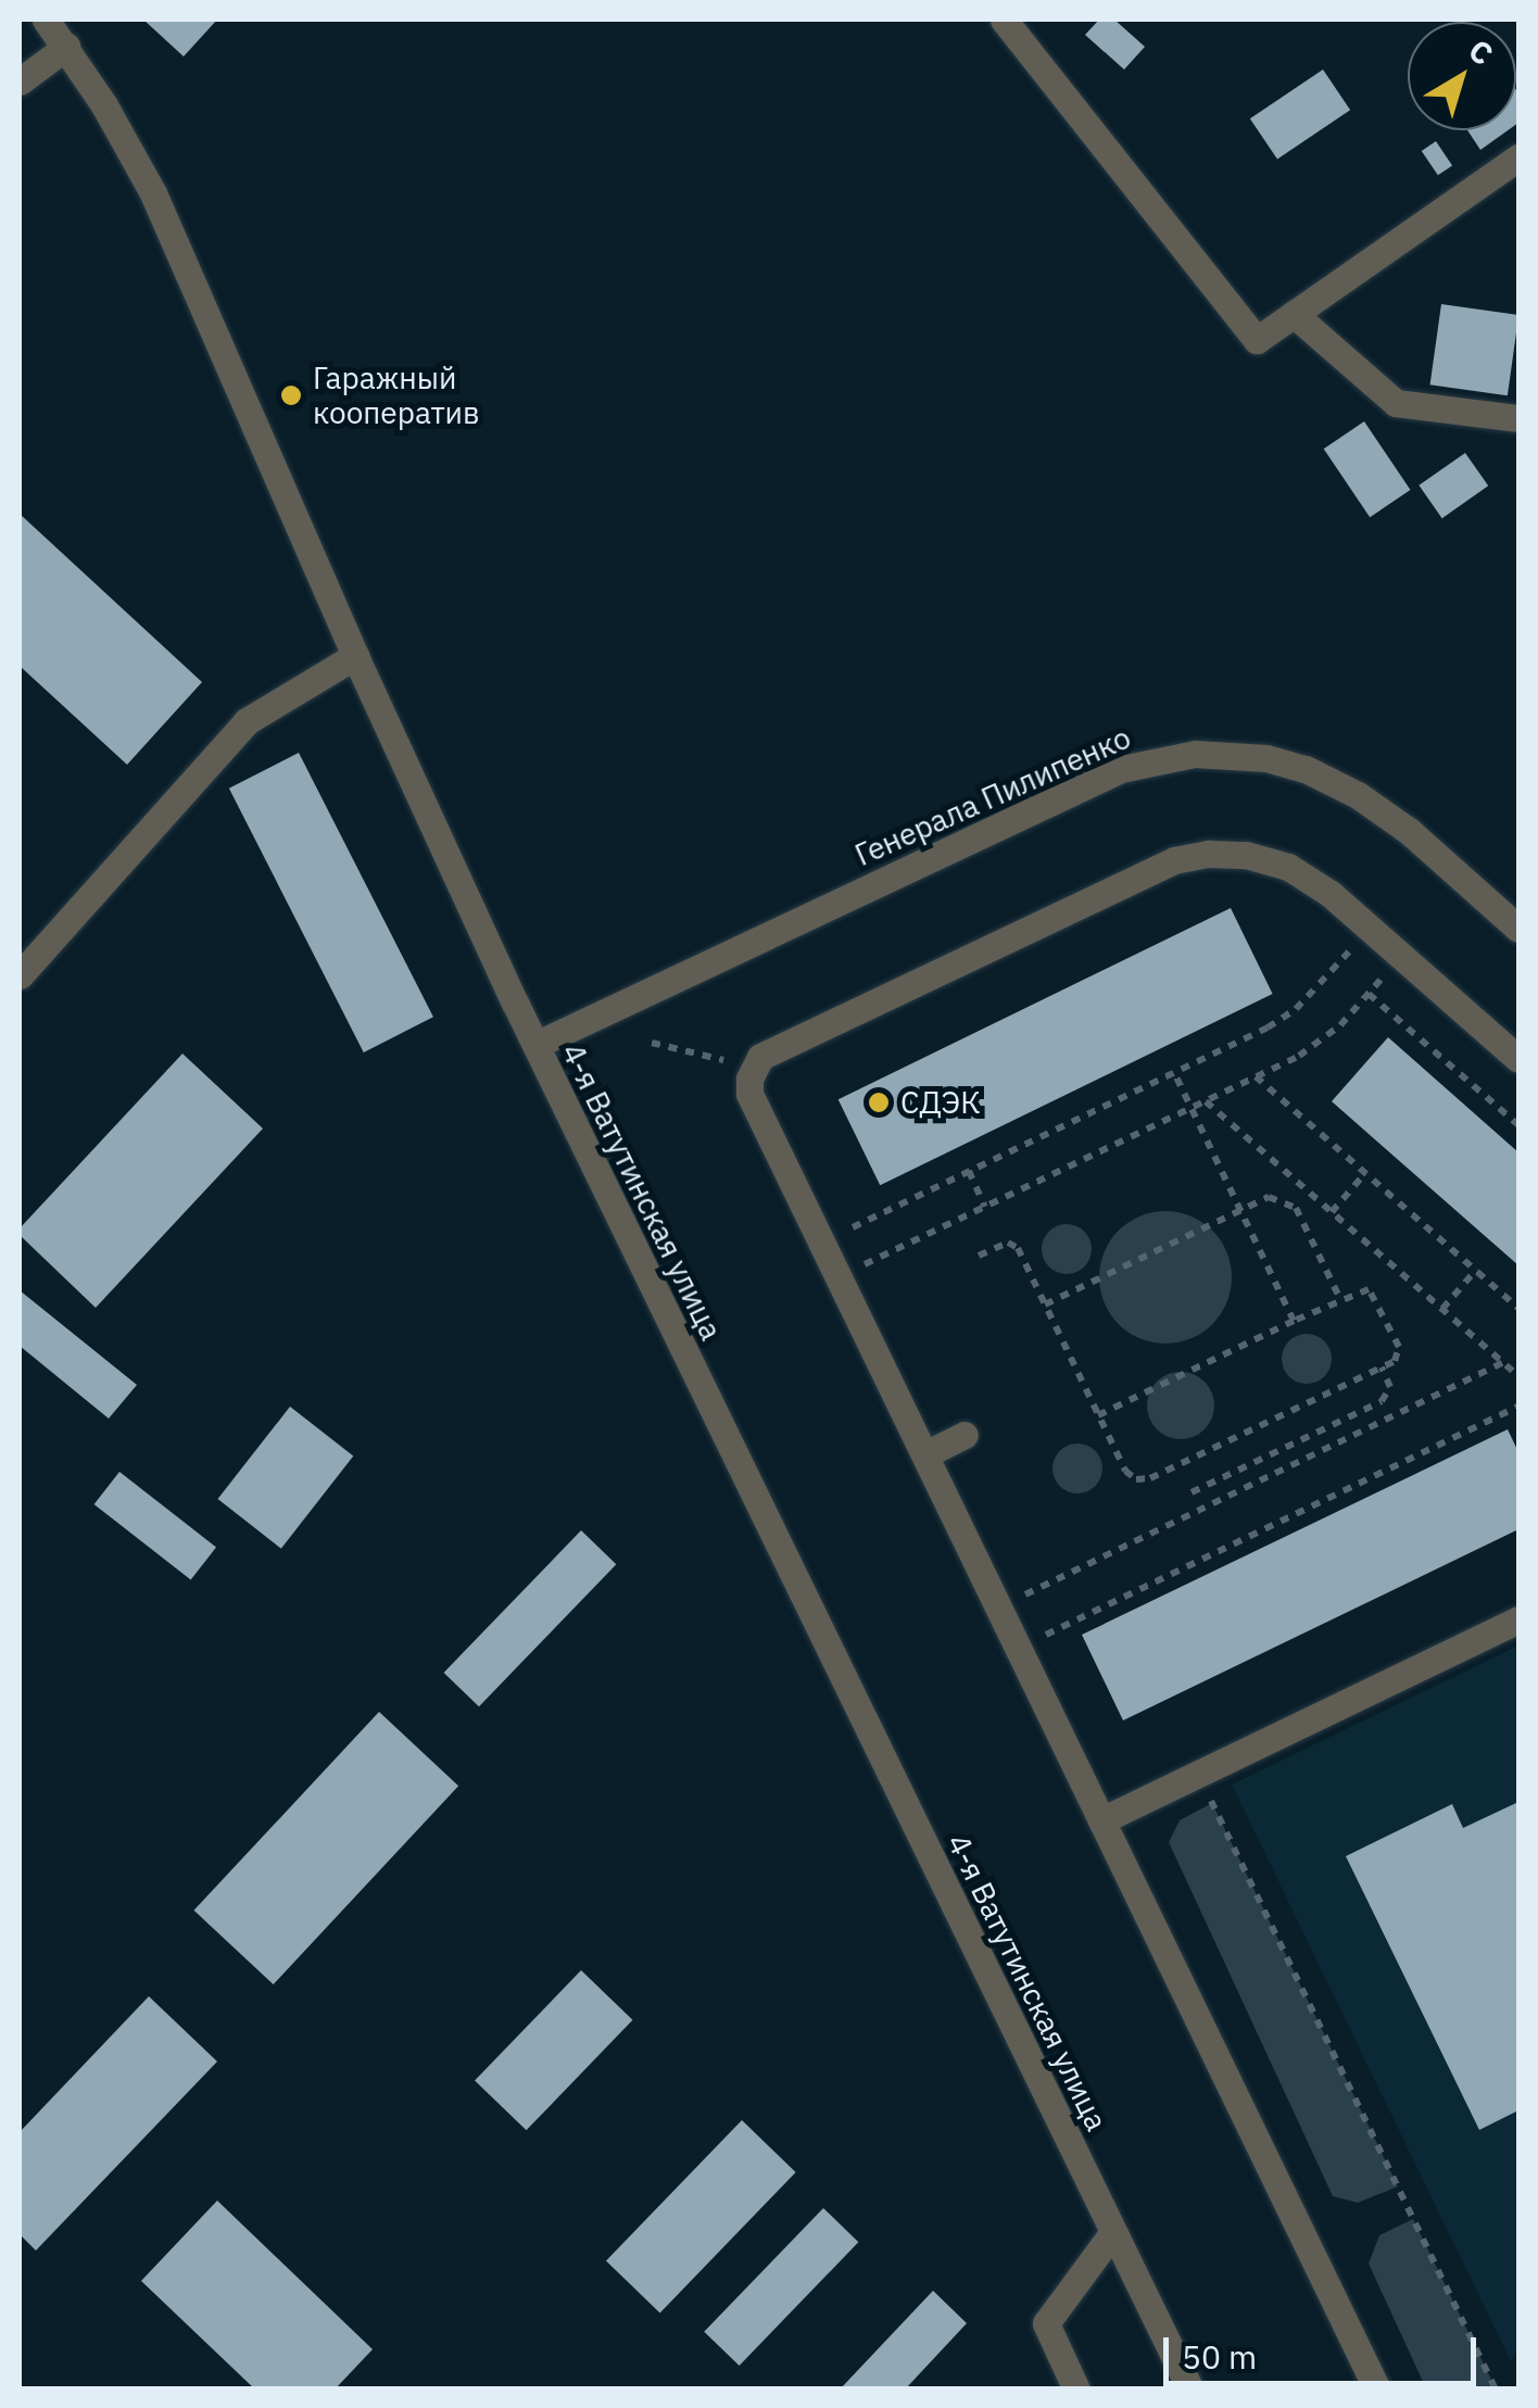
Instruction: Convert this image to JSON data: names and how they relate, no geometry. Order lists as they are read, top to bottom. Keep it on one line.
{"streets":{"street":["Генерала Пилипенко","4-я Ватутинская улица"]},"crossings":[["Генерала Пилипенко","4-я Ватутинская улица"]],"places":["Гаражный кооператив","СДЭК"],"scale_bar":"50 m","north":"top right"}
